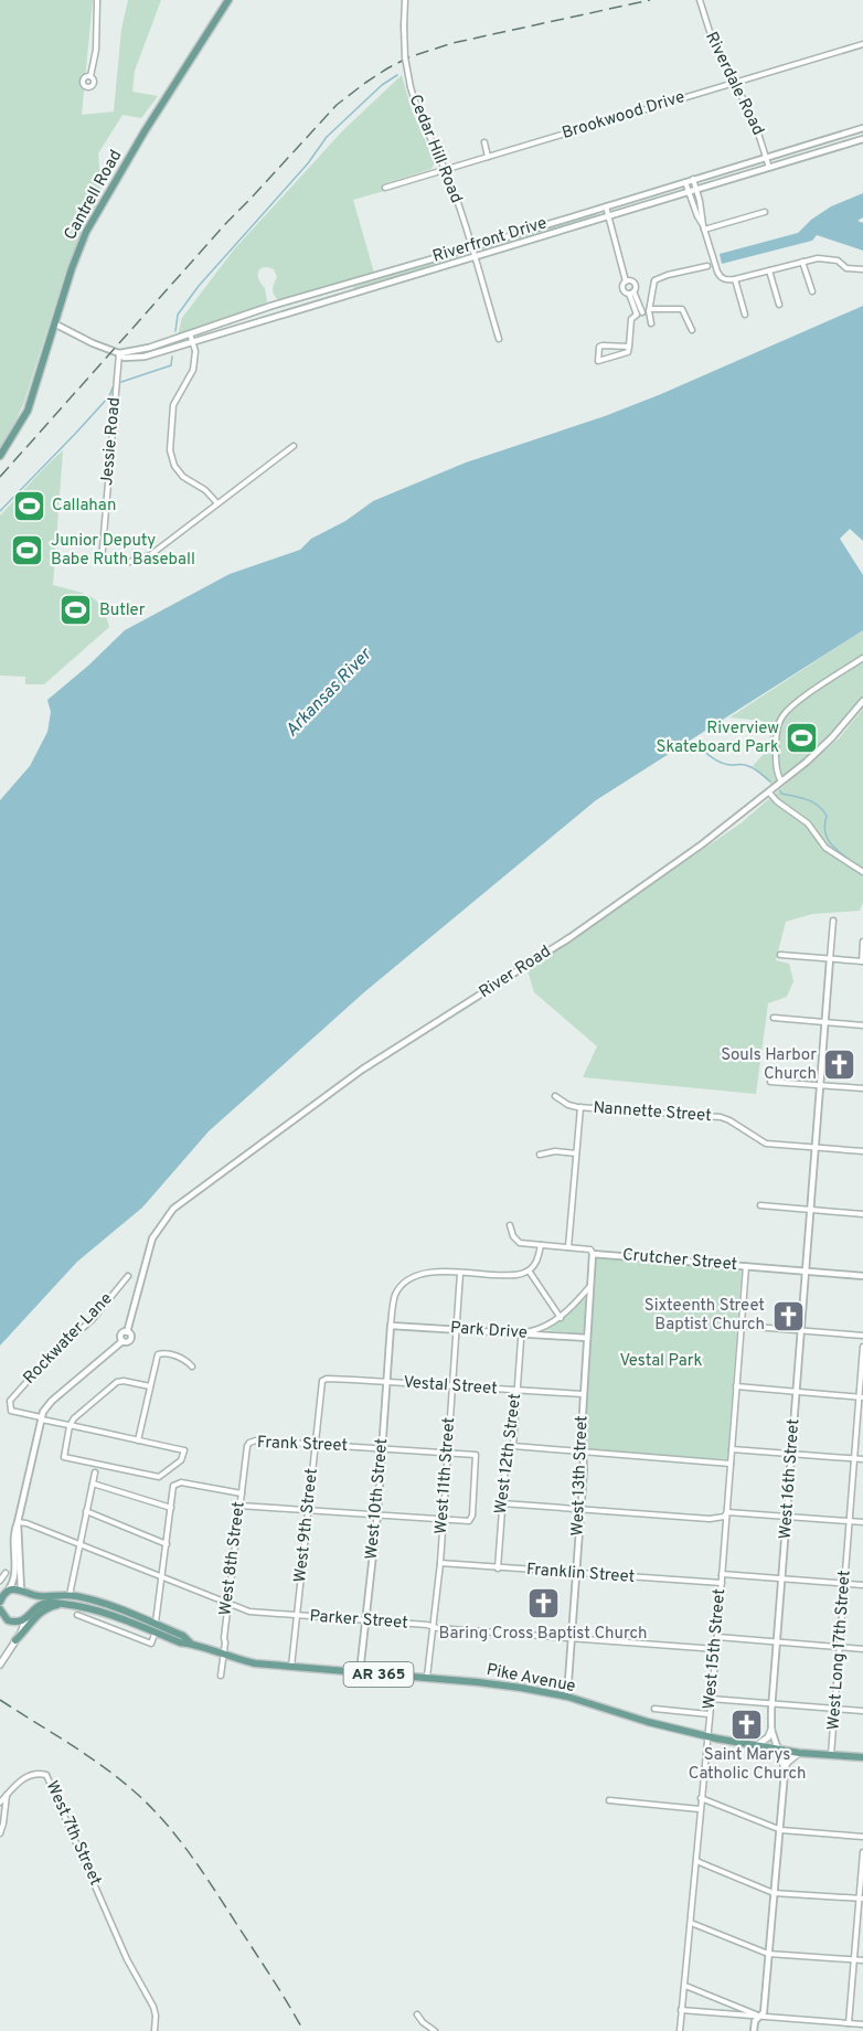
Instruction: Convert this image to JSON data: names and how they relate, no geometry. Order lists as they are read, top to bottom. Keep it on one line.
{"streets":{"main road":["Cantrell Road","AR 365","Pike Avenue"],"street":["Riverdale Road","Brookwood Drive","Cedar Hill Road","Riverfront Drive","Jessie Road","River Road","Nannette Street","Crutcher Street","Park Drive","Rockwater Lane","Vestal Street","Frank Street","West 12th Street","West 11th Street","West 13th Street","West 16th Street","West 10th Street","West 9th Street","West 8th Street","Franklin Street","Parker Street","West 15th Street","West Long 17th Street","West 7th Street"]},"crossings":[["Riverdale Road","Brookwood Drive"],["Riverdale Road","Riverfront Drive"],["Brookwood Drive","Cedar Hill Road"],["Cedar Hill Road","Riverfront Drive"],["Cantrell Road","Riverfront Drive"],["Riverfront Drive","Jessie Road"],["River Road","Rockwater Lane"],["Nannette Street","West 16th Street"],["Crutcher Street","West 13th Street"],["Crutcher Street","West 16th Street"],["Crutcher Street","West 15th Street"],["Park Drive","West 12th Street"],["Park Drive","West 11th Street"],["Park Drive","West 13th Street"],["Park Drive","West 10th Street"],["Vestal Street","West 12th Street"],["Vestal Street","West 11th Street"],["Vestal Street","West 13th Street"],["Vestal Street","West 10th Street"],["Vestal Street","West 9th Street"],["Frank Street","West 11th Street"],["Frank Street","West 10th Street"],["Frank Street","West 9th Street"],["Frank Street","West 8th Street"],["West 12th Street","Franklin Street"],["West 11th Street","Franklin Street"],["West 11th Street","Parker Street"],["West 11th Street","Pike Avenue"],["West 13th Street","Franklin Street"],["West 13th Street","Parker Street"],["West 13th Street","Pike Avenue"],["West 16th Street","Pike Avenue"],["West 10th Street","Parker Street"],["West 10th Street","Pike Avenue"],["West 9th Street","Parker Street"],["West 9th Street","Pike Avenue"],["West 8th Street","Parker Street"],["West 8th Street","Pike Avenue"],["Franklin Street","West 15th Street"],["Parker Street","West 15th Street"],["West 15th Street","Pike Avenue"],["West Long 17th Street","Pike Avenue"],["AR 365","Pike Avenue"]],"water":["Arkansas River"],"parks":["Vestal Park"],"places":{"sports":["Callahan","Junior Deputy Babe Ruth Baseball","Butler","Riverview Skateboard Park"],"church":["Souls Harbor Church","Sixteenth Street Baptist Church","Baring Cross Baptist Church","Saint Marys Catholic Church"]}}
